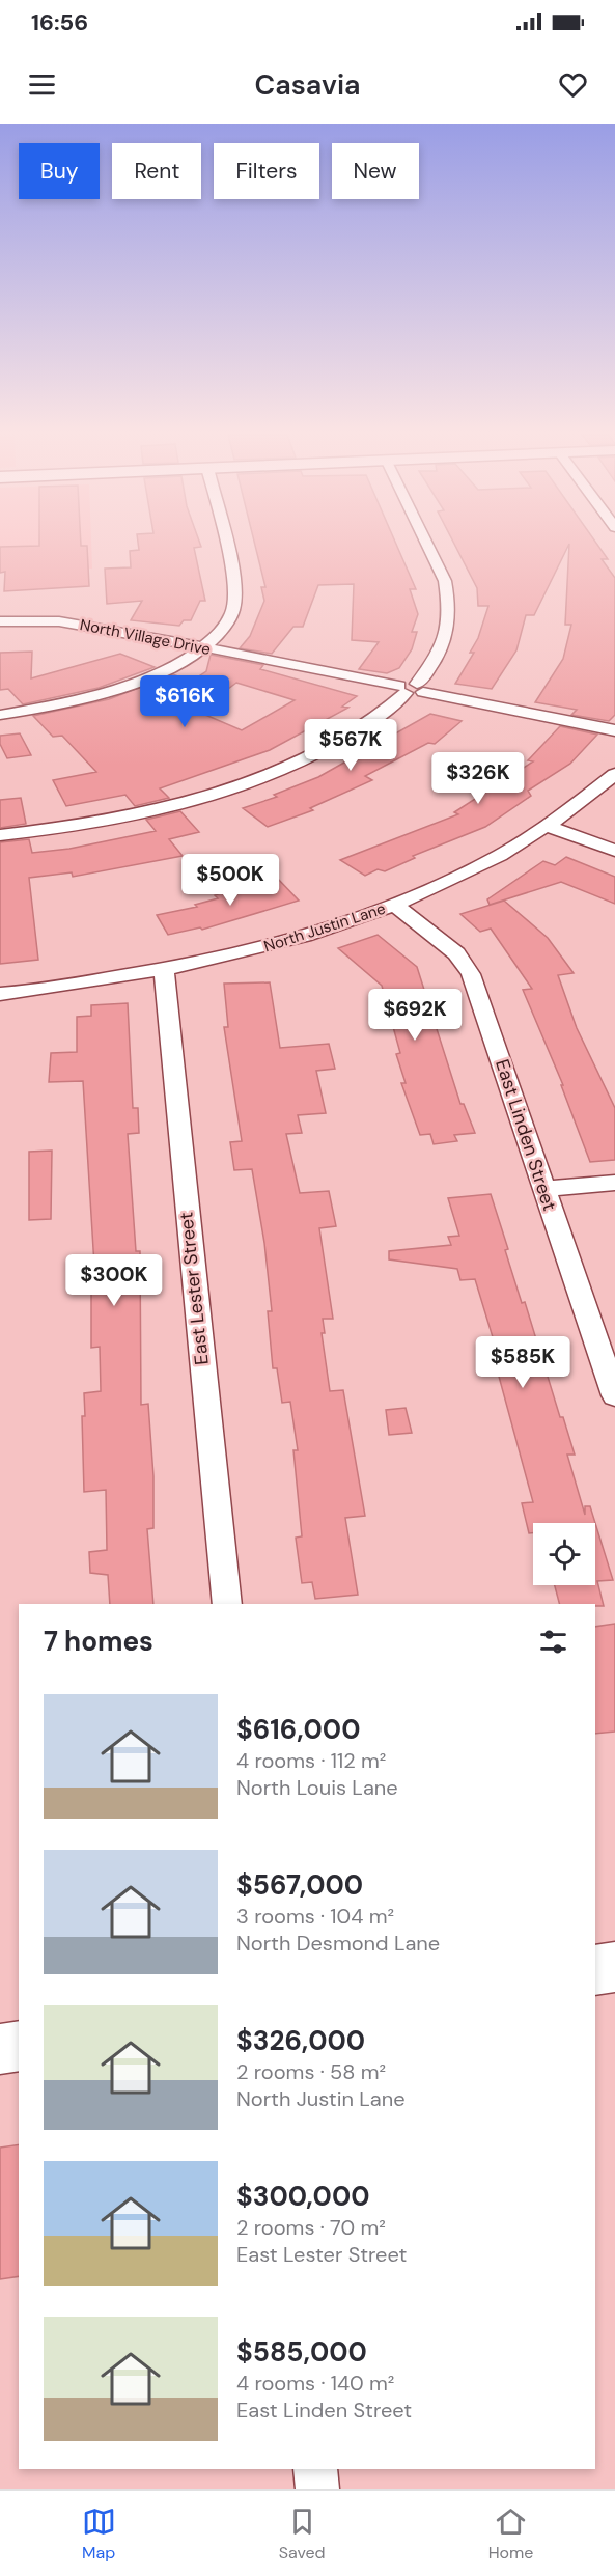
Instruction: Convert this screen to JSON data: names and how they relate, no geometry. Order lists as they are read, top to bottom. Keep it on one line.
{"streets":{"street":["North Village Drive","North Justin Lane","East Linden Street","East Lester Street"]},"crossings":[["North Justin Lane","East Linden Street"],["North Justin Lane","East Lester Street"]],"page":{"status":"16:56","header":"Casavia","chip":["Buy","Rent","Filters","New"],"price":["$616K","$567K","$326K","$500K","$692K","$300K","$585K"],"heading":"7 homes","list":[{"name":"$616,000","note":"4 rooms · 112 m² · North Louis Lane"},{"name":"$567,000","note":"3 rooms · 104 m² · North Desmond Lane"},{"name":"$326,000","note":"2 rooms · 58 m² · North Justin Lane"},{"name":"$300,000","note":"2 rooms · 70 m² · East Lester Street"},{"name":"$585,000","note":"4 rooms · 140 m² · East Linden Street"}],"tabs":["Map","Saved","Home"]}}
